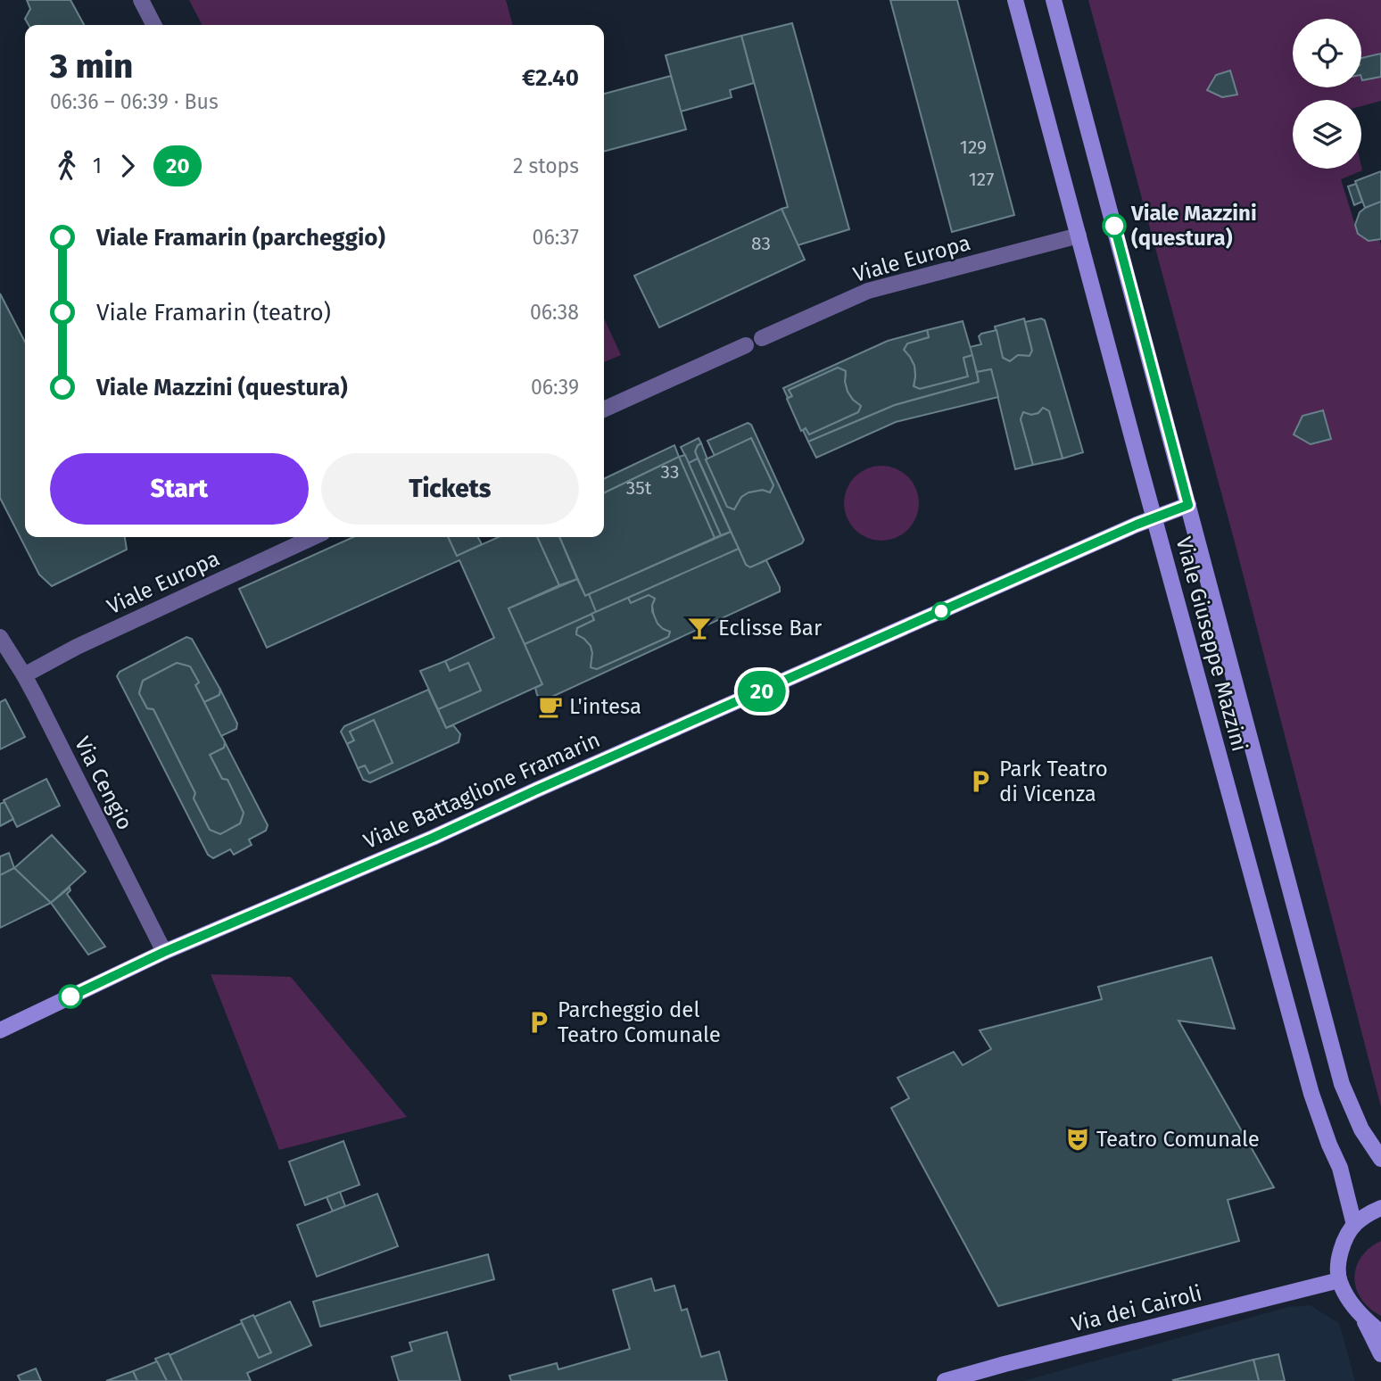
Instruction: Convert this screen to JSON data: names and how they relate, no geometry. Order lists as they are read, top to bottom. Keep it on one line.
{"streets":{"main road":["Viale Giuseppe Mazzini","Viale Battaglione Framarin","Via dei Cairoli"],"street":["Viale Europa","Via Cengio"]},"crossings":[["Viale Europa","Viale Giuseppe Mazzini"],["Viale Europa","Via Cengio"],["Viale Giuseppe Mazzini","Viale Battaglione Framarin"],["Via Cengio","Viale Battaglione Framarin"]],"places":{"other":["Viale Mazzini (questura)"],"bar":["Eclisse Bar"],"cafe":["L'intesa"],"parking":["Park Teatro di Vicenza","Parcheggio del Teatro Comunale"],"theatre":["Teatro Comunale"]},"lines":["bus line 20"],"house_numbers":["129","127","83","33","35t"],"page":{"on_map":"20","heading":["3 min","06:36 – 06:39 · Bus","€2.40"],"legs":["1","20","2 stops"],"list":[{"name":"Viale Framarin (parcheggio)","value":"06:37"},{"name":"Viale Framarin (teatro)","value":"06:38"},{"name":"Viale Mazzini (questura)","value":"06:39"}],"buttons":["Start","Tickets"]}}
